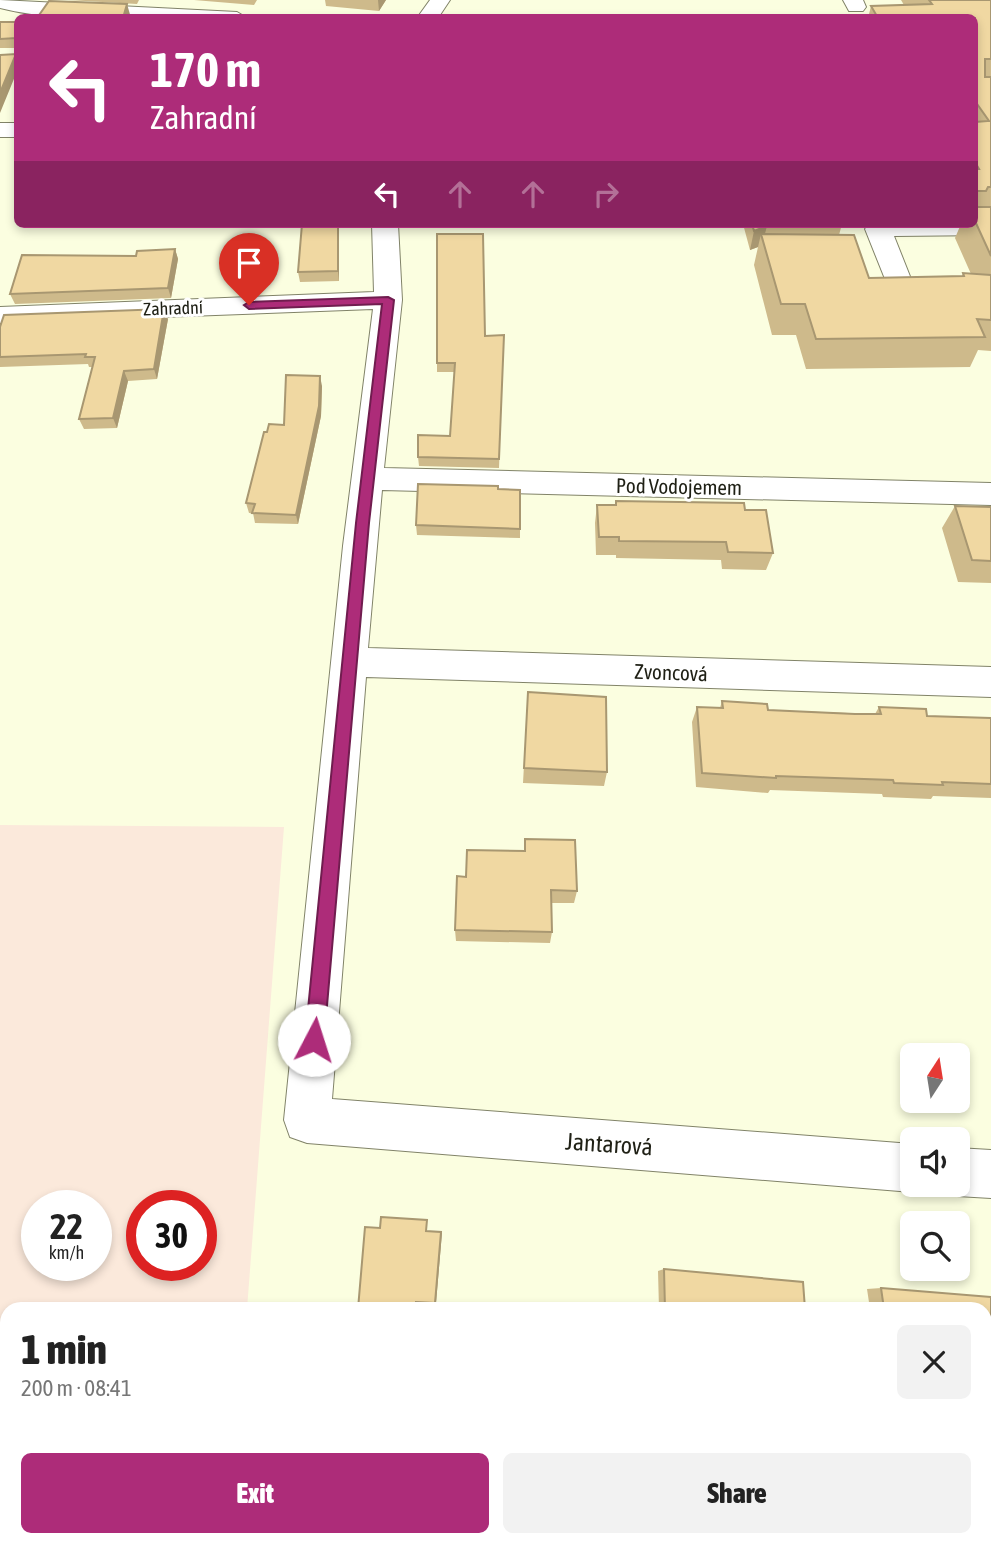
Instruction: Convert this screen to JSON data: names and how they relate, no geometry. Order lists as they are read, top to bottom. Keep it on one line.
{"streets":{"street":["Zahradní","Pod Vodojemem","Zvoncová","Jantarová"]},"crossings":[["Zvoncová","Jantarová"]],"north":"top","page":{"turn":["170 m","Zahradní"],"speed":"22 km/h","limit":"30","heading":["1 min","200 m · 08:41"],"buttons":["Exit","Share"]}}
